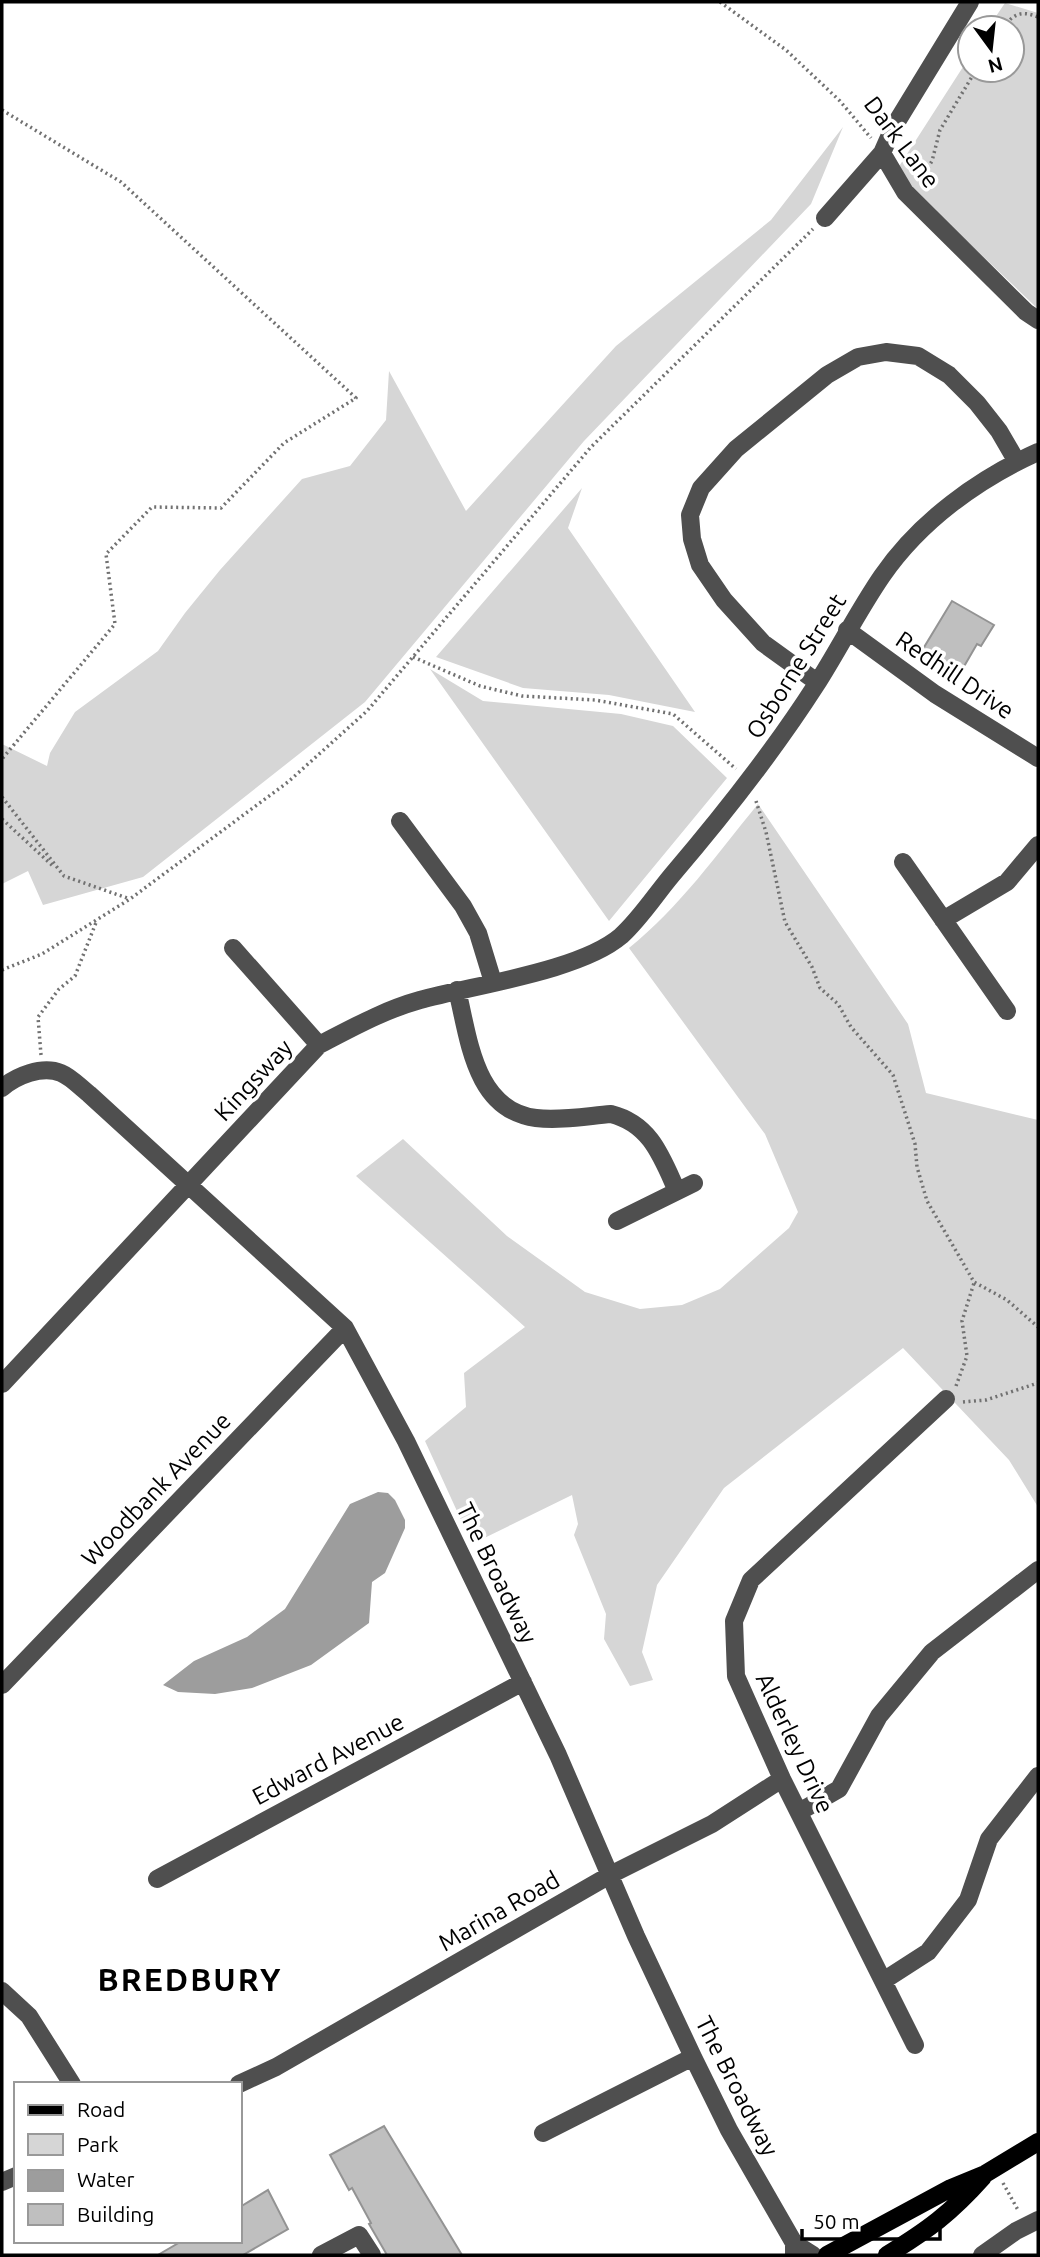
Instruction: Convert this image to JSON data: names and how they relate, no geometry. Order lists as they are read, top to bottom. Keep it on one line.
{"streets":{"street":["Dark Lane","Osborne Street","Redhill Drive","Kingsway","Woodbank Avenue","The Broadway","Alderley Drive","Edward Avenue","Marina Road"]},"crossings":[["Osborne Street","Redhill Drive"],["Osborne Street","Kingsway"],["Kingsway","The Broadway"],["Woodbank Avenue","The Broadway"],["The Broadway","Edward Avenue"],["The Broadway","Marina Road"],["Alderley Drive","Marina Road"]],"districts":["BREDBURY"],"legend":["Road","Park","Water","Building"],"scale_bar":"50 m","north":"bottom"}
